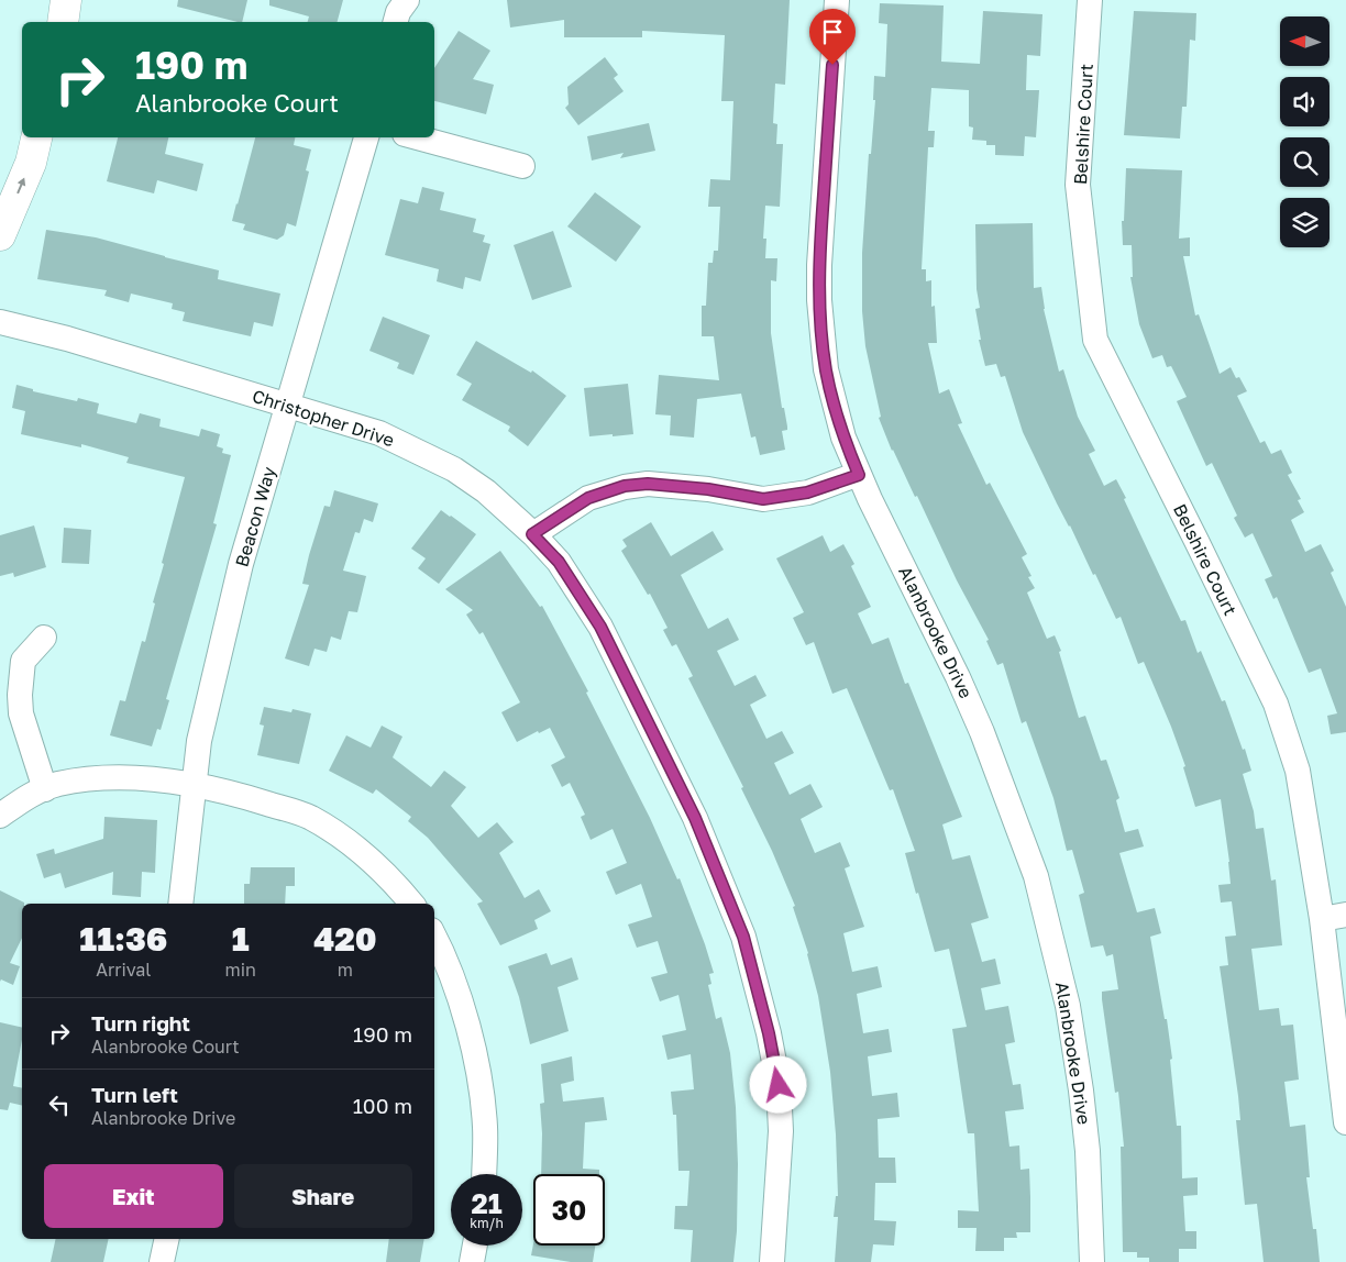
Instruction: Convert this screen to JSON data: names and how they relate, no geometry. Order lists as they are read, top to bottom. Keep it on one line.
{"streets":{"street":["Belshire Court","Christopher Drive","Beacon Way","Alanbrooke Drive"]},"crossings":[["Christopher Drive","Beacon Way"]],"north":"left","page":{"turn":["190 m","Alanbrooke Court"],"eta":["11:36","Arrival","1","min","420","m"],"list":[{"name":"Turn right","note":"Alanbrooke Court","value":"190 m"},{"name":"Turn left","note":"Alanbrooke Drive","value":"100 m"}],"buttons":["Exit","Share"],"speed":"21 km/h","limit":"30"}}
